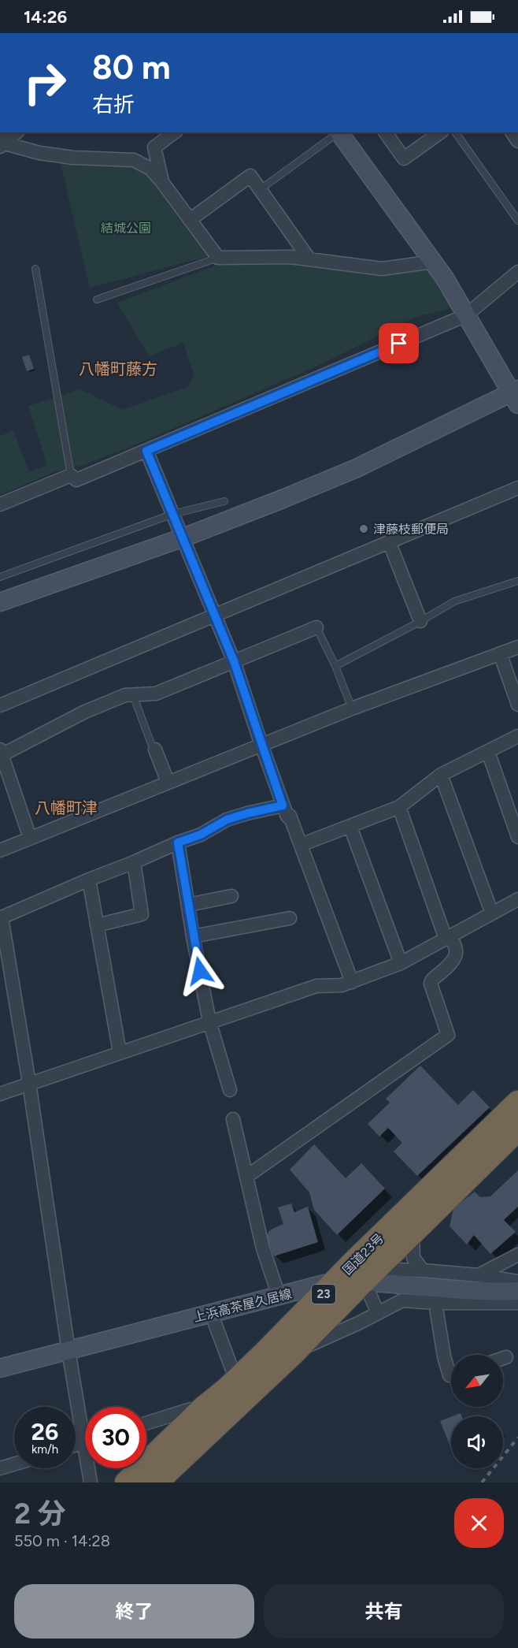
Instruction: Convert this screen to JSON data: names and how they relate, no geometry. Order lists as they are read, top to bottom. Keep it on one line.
{"streets":{"highway":["国道23号","23"],"street":["上浜高茶屋久居線"]},"crossings":[["国道23号","上浜高茶屋久居線"]],"districts":["八幡町藤方","八幡町津"],"parks":["結城公園"],"places":["津藤枝郵便局"],"north":"bottom left","page":{"status":"14:26","turn":["80 m","右折"],"speed":"26 km/h","limit":"30","heading":["2 分","550 m · 14:28"],"buttons":["終了","共有"]}}
